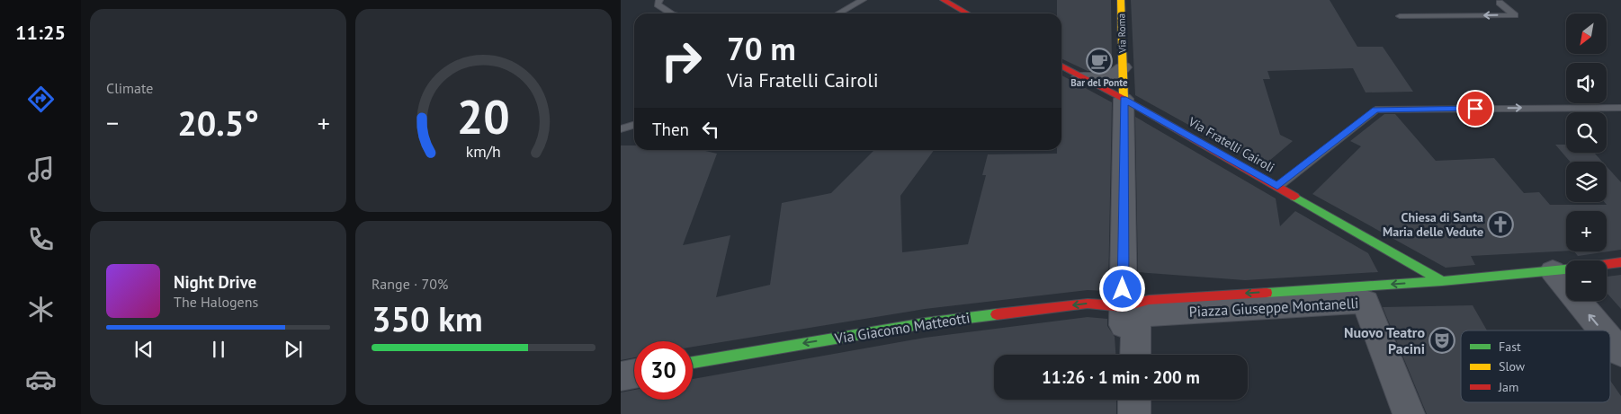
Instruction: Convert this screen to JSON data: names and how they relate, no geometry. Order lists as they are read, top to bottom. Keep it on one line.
{"streets":{"street":["Via Roma","Via Fratelli Cairoli","Piazza Giuseppe Montanelli","Via Giacomo Matteotti"]},"crossings":[["Via Roma","Via Fratelli Cairoli"],["Via Fratelli Cairoli","Piazza Giuseppe Montanelli"],["Piazza Giuseppe Montanelli","Via Giacomo Matteotti"]],"one_way":["Piazza Giuseppe Montanelli","Via Giacomo Matteotti"],"places":{"cafe":["Bar del Ponte"],"church":["Chiesa di Santa Maria delle Vedute"],"theatre":["Nuovo Teatro Pacini"]},"legend":["Fast","Slow","Jam"],"north":"bottom left","page":{"tabs":"11:25","tile":["Climate",["Range · 70%","350 km"]],"map_buttons":["+","−"],"turn":["70 m","Via Fratelli Cairoli"],"heat":["−","20.5°","+"],"then":"Then","song":["Night Drive","The Halogens"],"limit":"30","trip":"11:26 · 1 min · 200 m","gauge":["20","km/h"]}}
